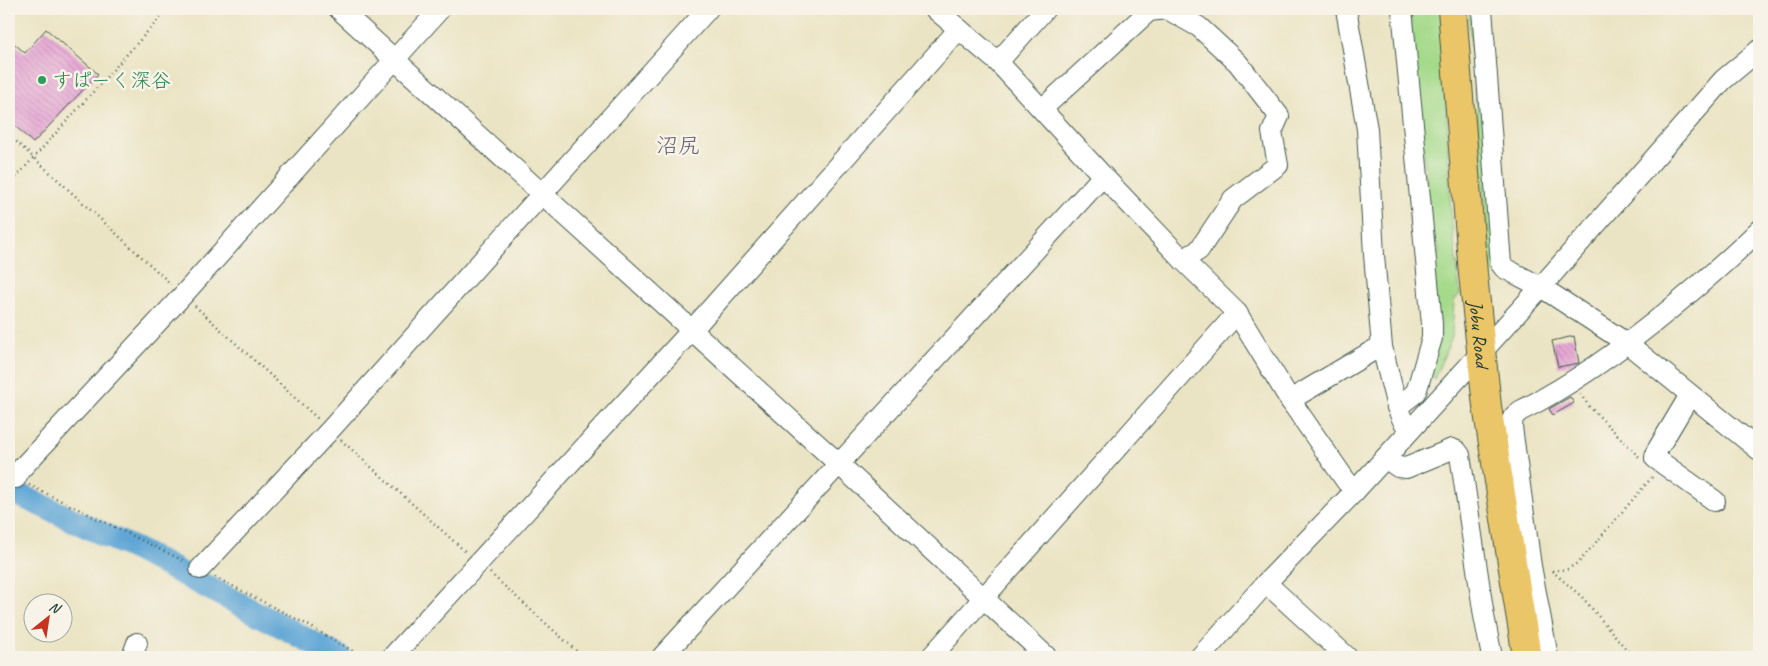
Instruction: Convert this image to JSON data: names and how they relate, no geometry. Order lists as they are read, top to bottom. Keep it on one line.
{"streets":{"highway":["Jobu Road"]},"districts":["沼尻"],"places":["すぱーく深谷"],"north":"top right"}
